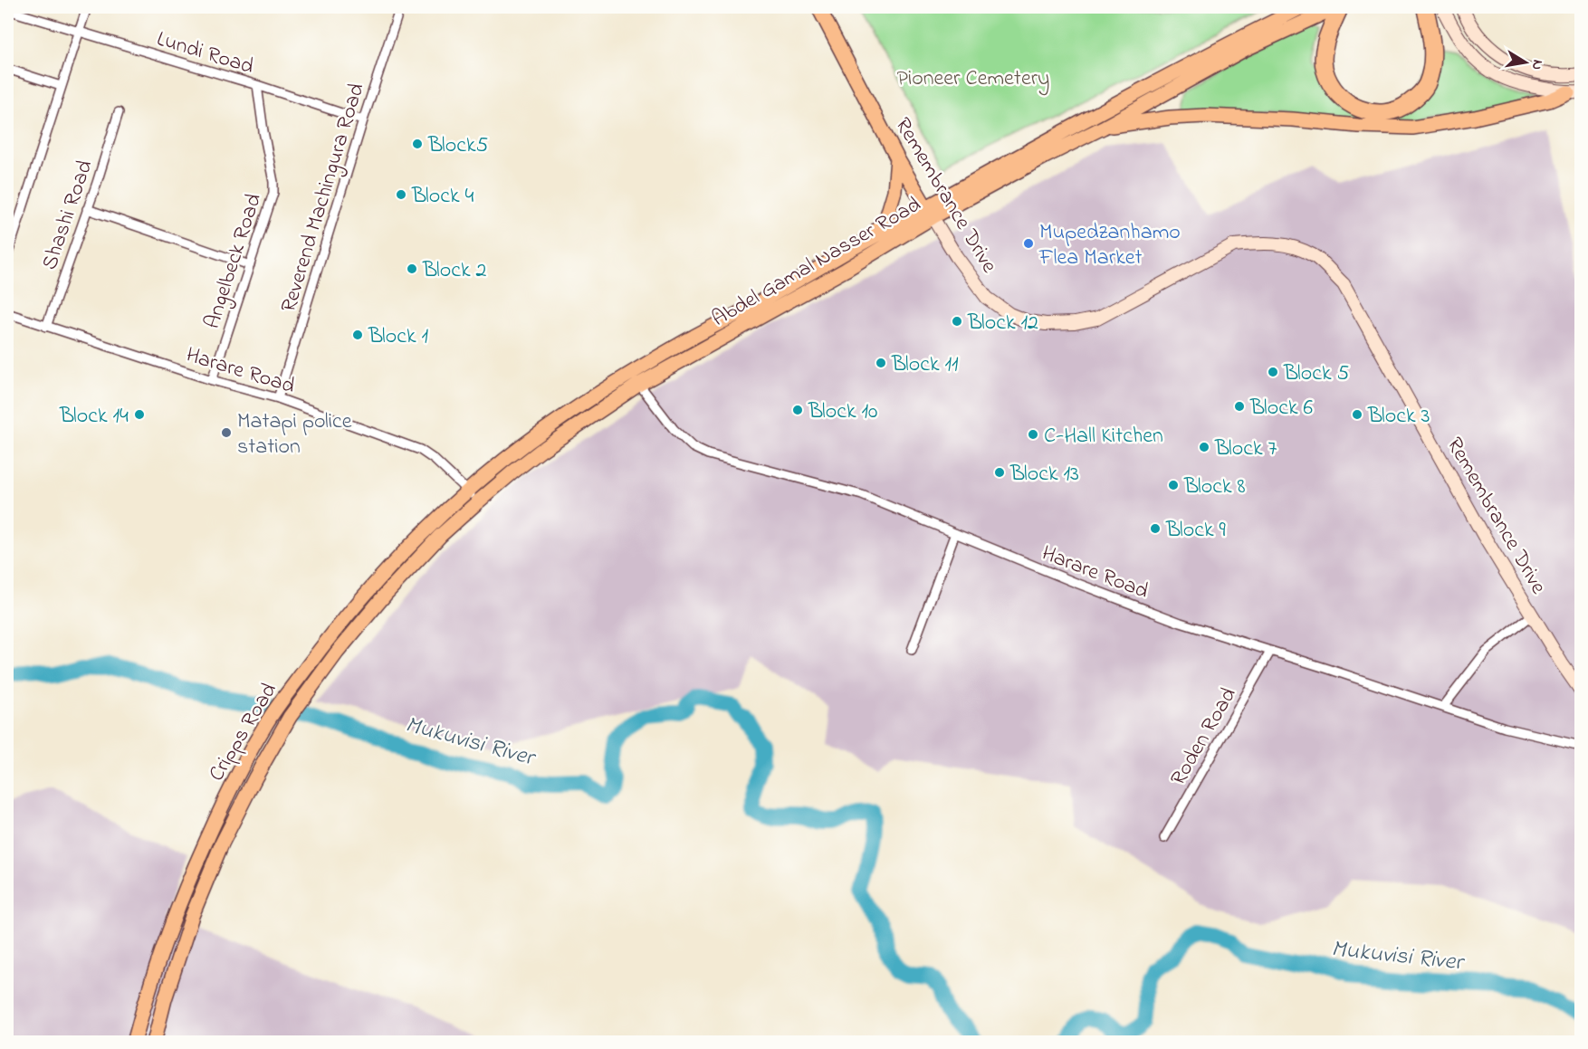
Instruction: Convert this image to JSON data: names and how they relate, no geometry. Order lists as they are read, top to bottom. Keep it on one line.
{"streets":{"main road":["Remembrance Drive","Abdel Gamal Nasser Road","Cripps Road"],"street":["Lundi Road","Reverend Machingura Road","Shashi Road","Angelbeck Road","Harare Road","Roden Road"]},"crossings":[["Lundi Road","Reverend Machingura Road"],["Lundi Road","Angelbeck Road"],["Remembrance Drive","Abdel Gamal Nasser Road"],["Reverend Machingura Road","Harare Road"],["Shashi Road","Harare Road"],["Angelbeck Road","Harare Road"],["Abdel Gamal Nasser Road","Harare Road"],["Abdel Gamal Nasser Road","Cripps Road"],["Harare Road","Cripps Road"],["Harare Road","Roden Road"]],"water":["Mukuvisi River"],"parks":["Pioneer Cemetery"],"places":["Block5","Block 4","Mupedzanhamo Flea Market","Block 2","Block 12","Block 1","Block 11","Block 5","Block 6","Block 10","Block 14","Block 3","Matapi police station","C-Hall Kitchen","Block 7","Block 13","Block 8","Block 9"],"north":"right"}
